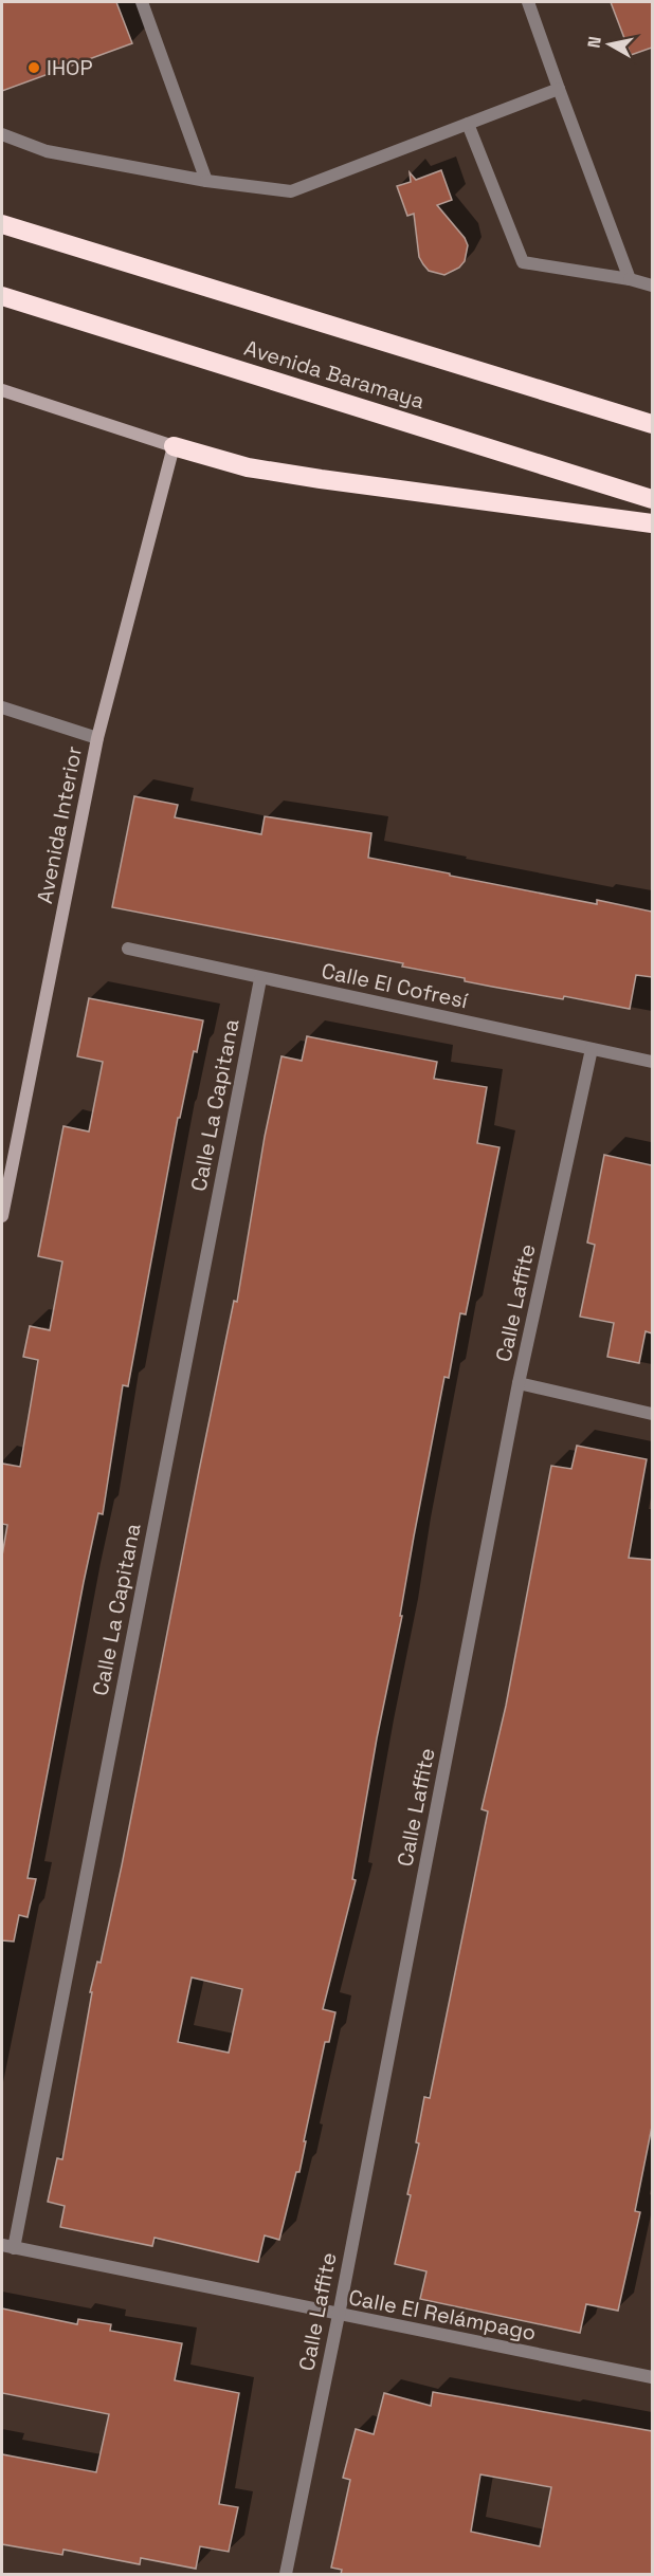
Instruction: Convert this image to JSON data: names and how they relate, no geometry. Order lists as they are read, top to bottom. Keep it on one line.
{"streets":{"highway":["Avenida Baramaya"],"street":["Avenida Interior","Calle El Cofresí","Calle La Capitana","Calle Laffite","Calle El Relámpago"]},"crossings":[["Calle El Cofresí","Calle La Capitana"],["Calle El Cofresí","Calle Laffite"],["Calle La Capitana","Calle El Relámpago"],["Calle Laffite","Calle El Relámpago"]],"places":["IHOP"],"north":"left"}
